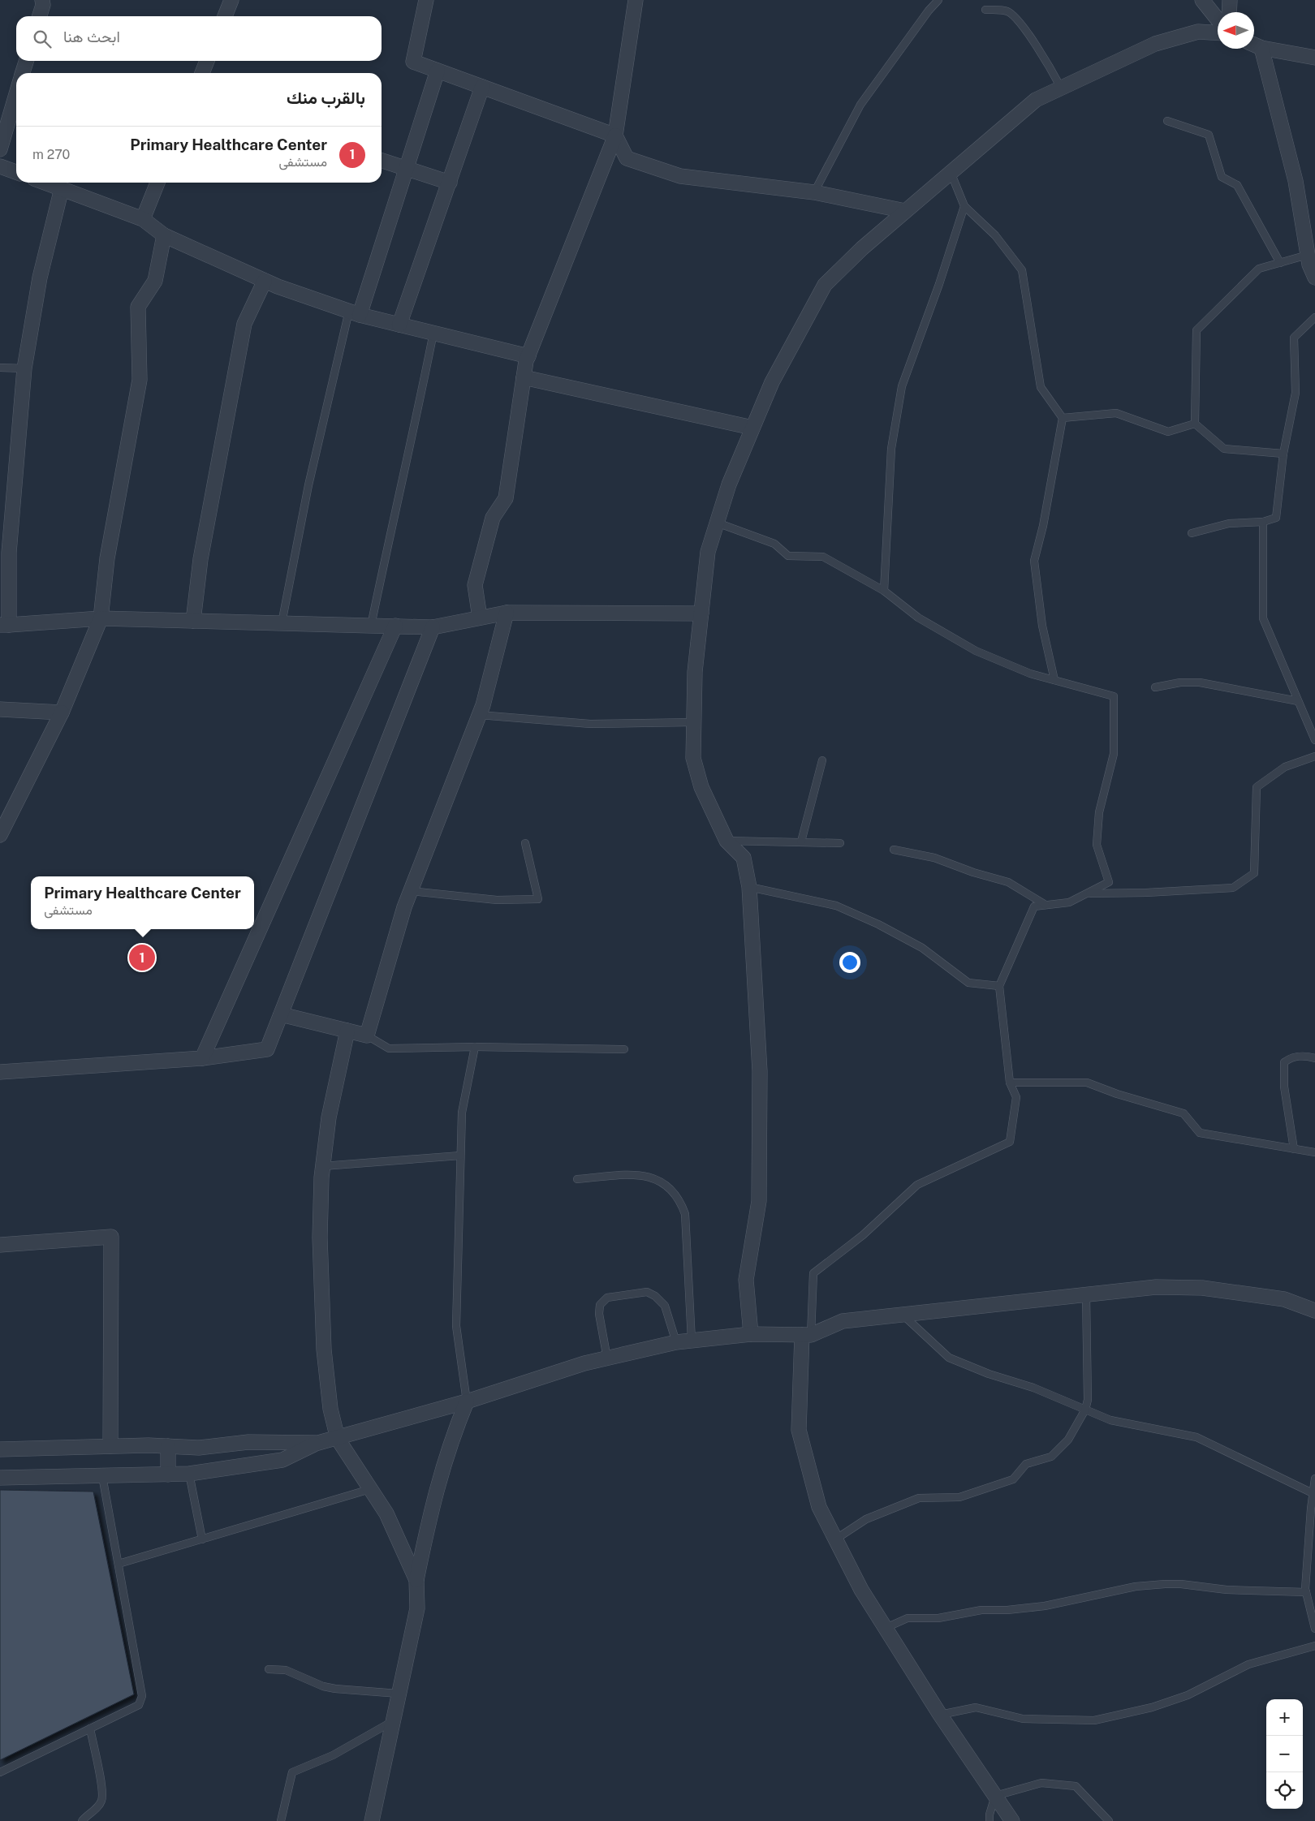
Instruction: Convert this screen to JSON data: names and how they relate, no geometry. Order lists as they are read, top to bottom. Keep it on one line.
{"north":"left","page":{"search":"ابحث هنا","heading":"بالقرب منك","list":[{"mark":"1","name":"Primary Healthcare Center","note":"مستشفى","value":"270 m"}],"popup":["Primary Healthcare Center","مستشفى"],"pins":"1","map_buttons":["+","−"]}}
